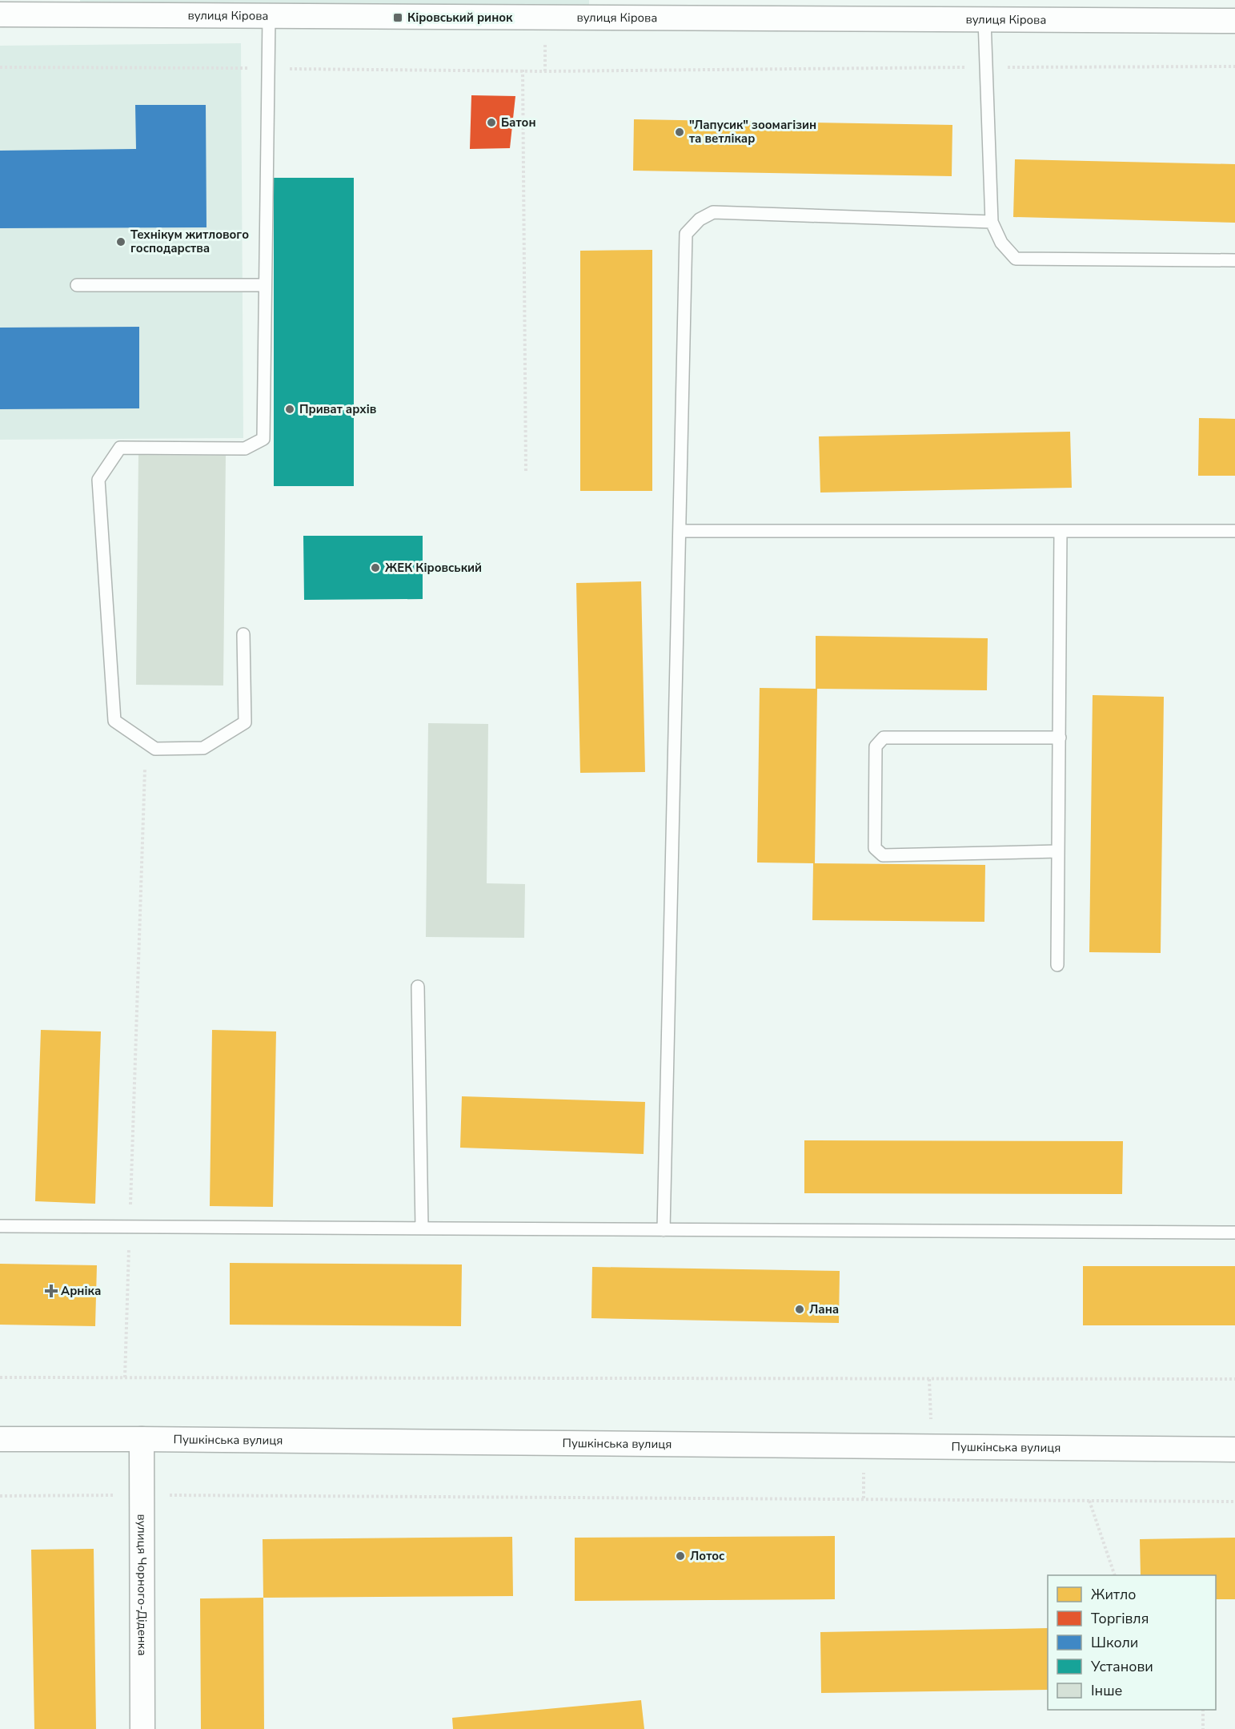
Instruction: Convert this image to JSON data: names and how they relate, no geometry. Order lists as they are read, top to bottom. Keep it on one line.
{"streets":{"street":["вулиця Кірова","Пушкінська вулиця","вулиця Чорного-Діденка"]},"crossings":[["Пушкінська вулиця","вулиця Чорного-Діденка"]],"places":{"transit":["Кіровський ринок"],"other":["Батон","\"Лапусик\" зоомагізин та ветлікар","Технікум житлового господарства","Приват архів","ЖЕК Кіровський","Лана","Лотос"],"health":["Арніка"]},"legend":["Житло","Торгівля","Школи","Установи","Інше"]}
